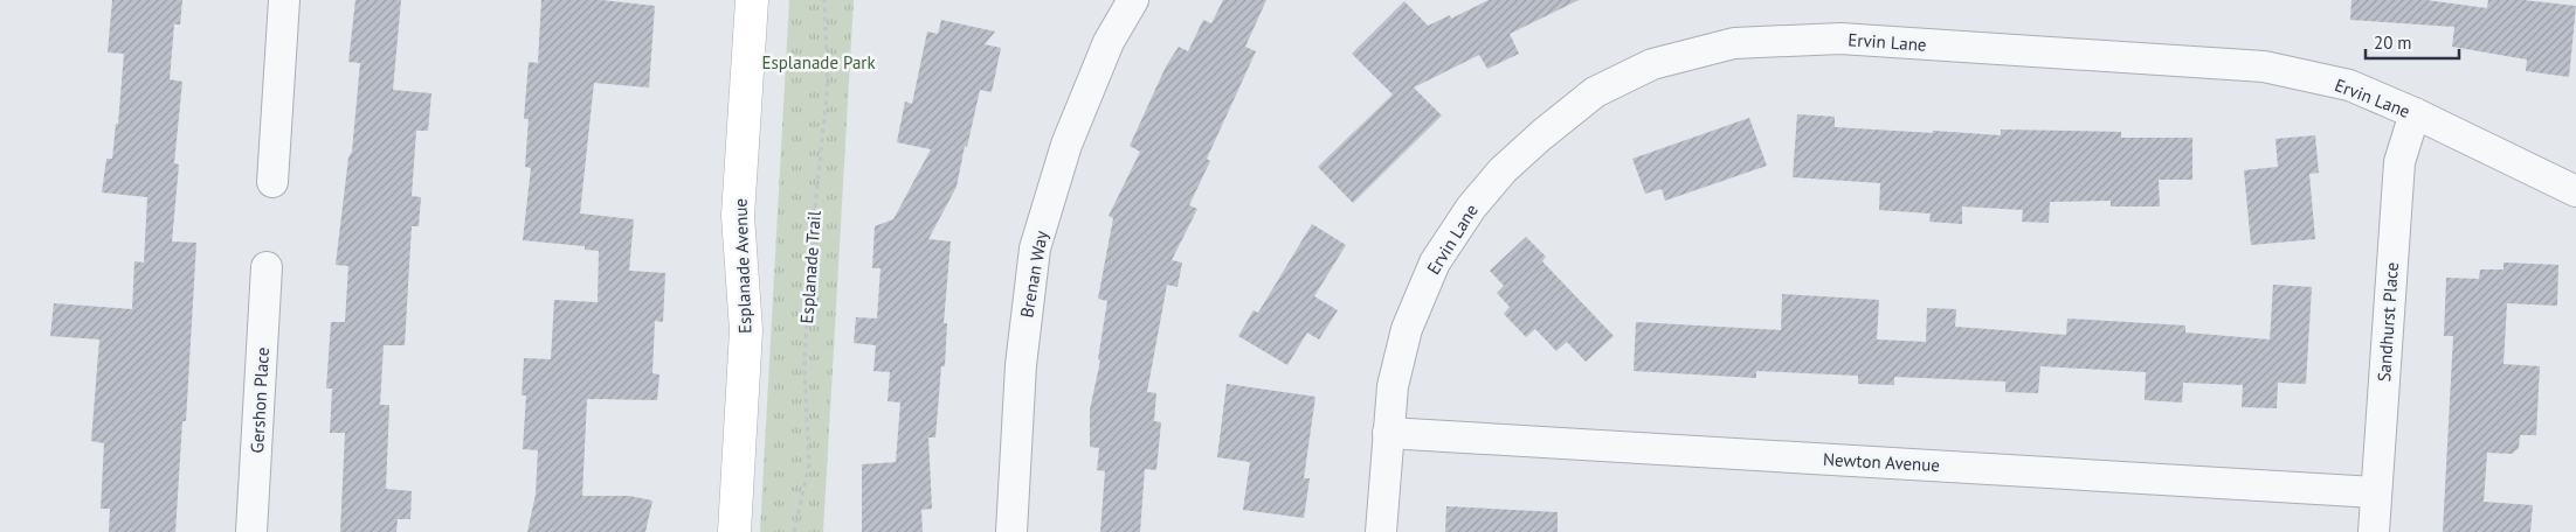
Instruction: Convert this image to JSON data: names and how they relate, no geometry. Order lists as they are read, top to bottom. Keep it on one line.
{"streets":{"street":["Ervin Lane","Esplanade Avenue","Brenan Way","Sandhurst Place","Gershon Place","Newton Avenue"],"path":["Esplanade Trail"]},"crossings":[["Ervin Lane","Sandhurst Place"],["Ervin Lane","Newton Avenue"],["Sandhurst Place","Newton Avenue"]],"parks":["Esplanade Park"],"scale_bar":"20 m"}
